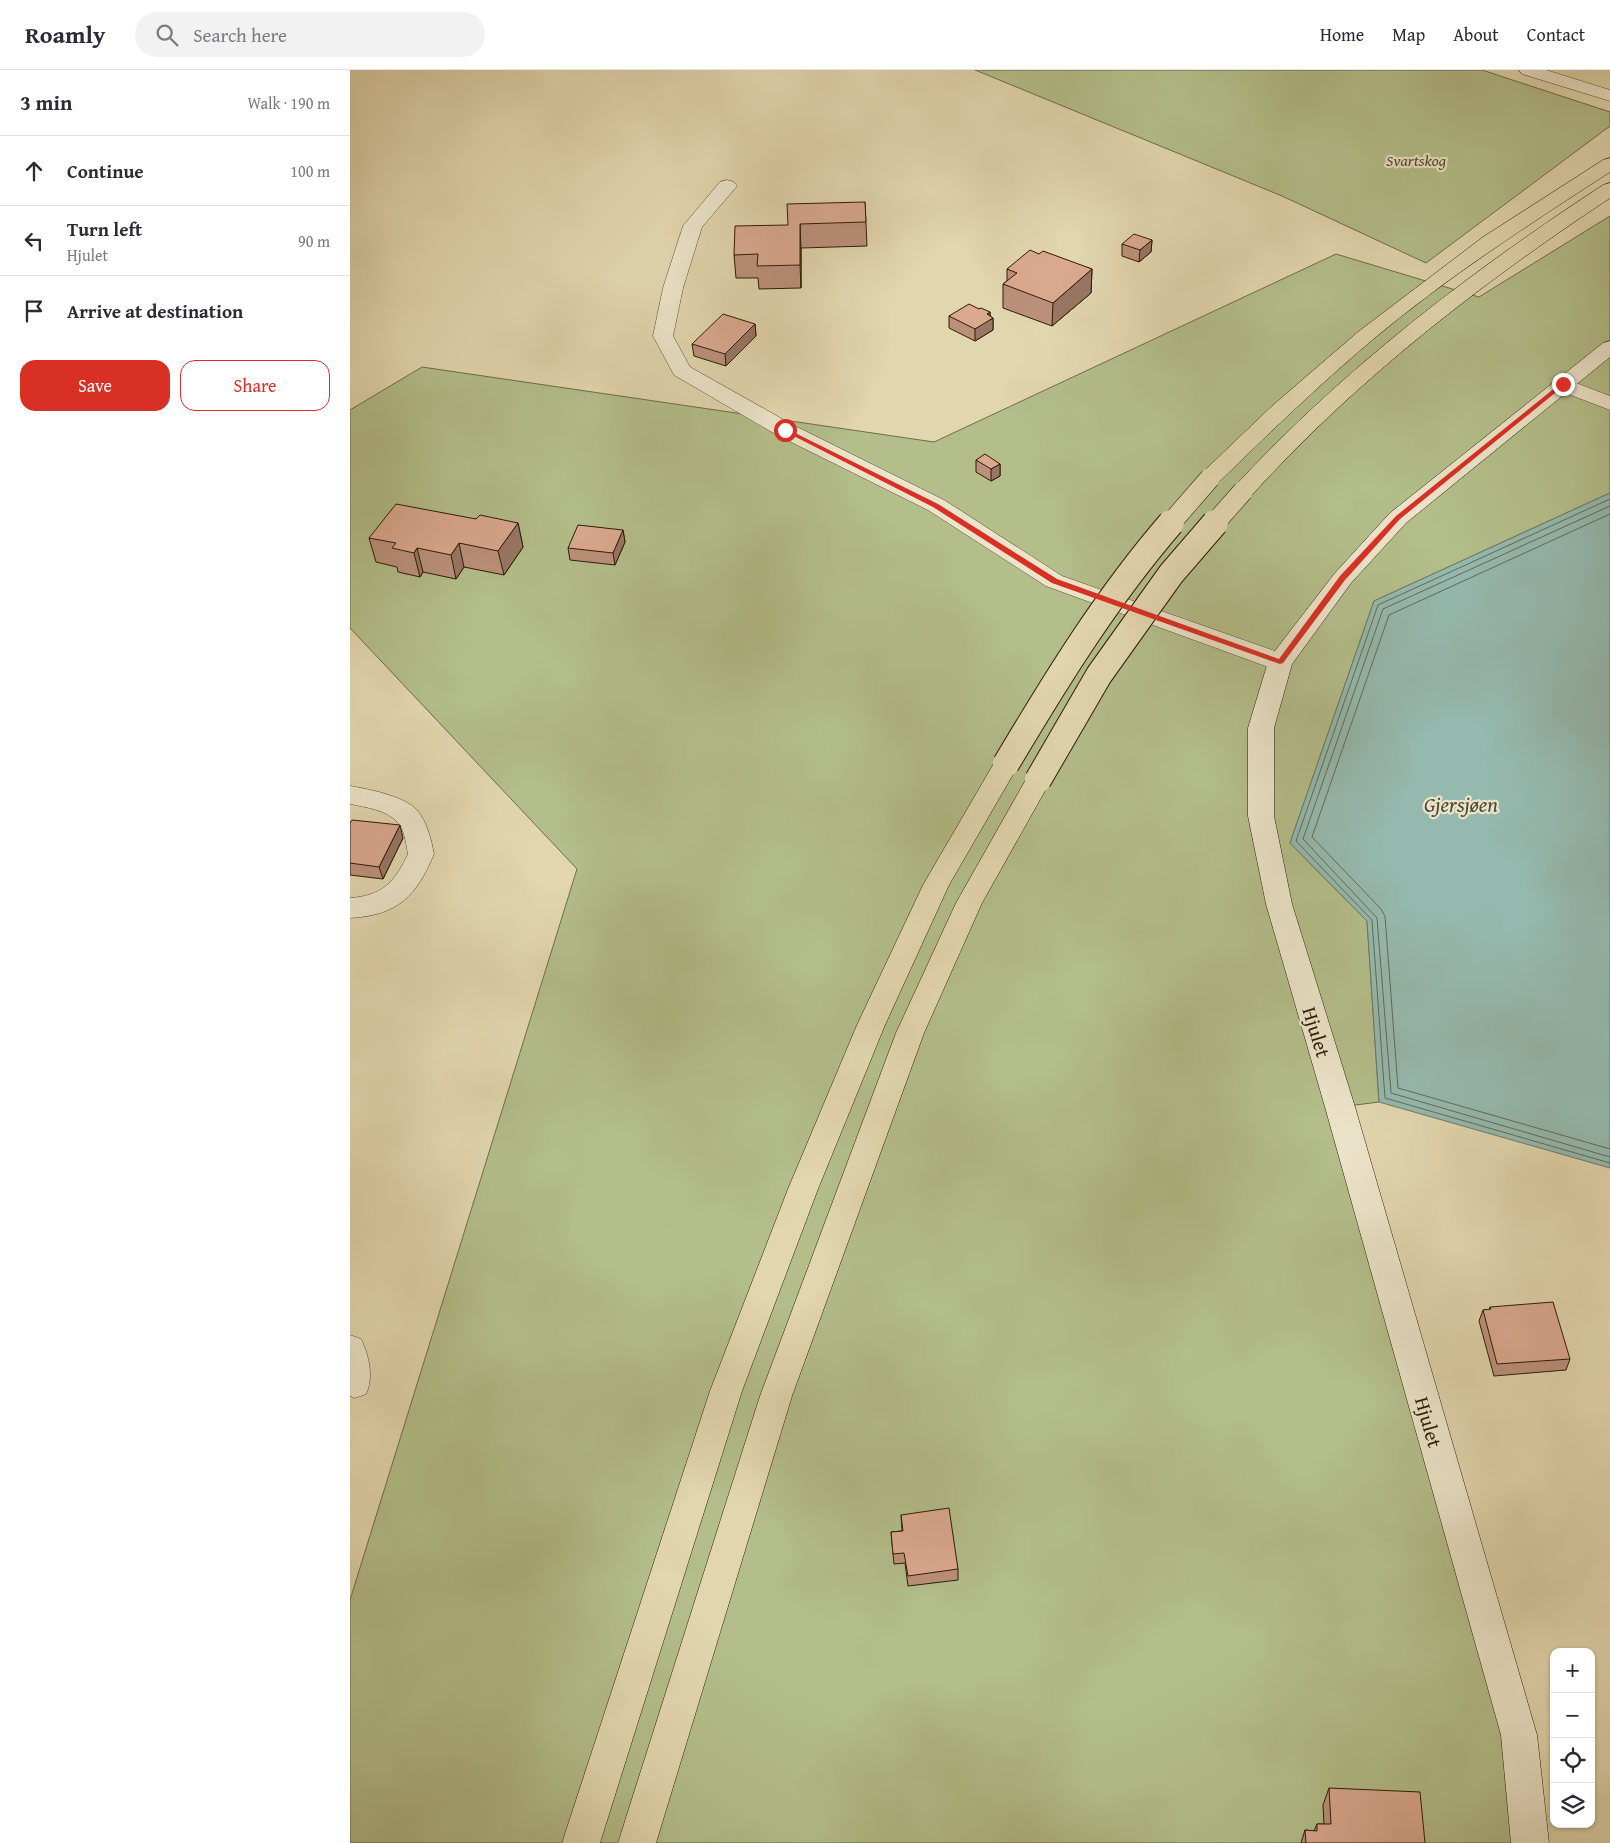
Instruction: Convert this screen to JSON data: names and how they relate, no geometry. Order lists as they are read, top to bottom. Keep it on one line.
{"streets":{"main road":["Hjulet"]},"water":["Gjersjøen"],"parks":["Svartskog"],"page":{"header":"Roamly","search":"Search here","nav":["Home","Map","About","Contact"],"heading":["3 min","Walk · 190 m"],"list":[["Continue","100 m"],["Turn left","Hjulet","90 m"],"Arrive at destination"],"buttons":["Save","Share"],"map_buttons":["+","−"]}}
